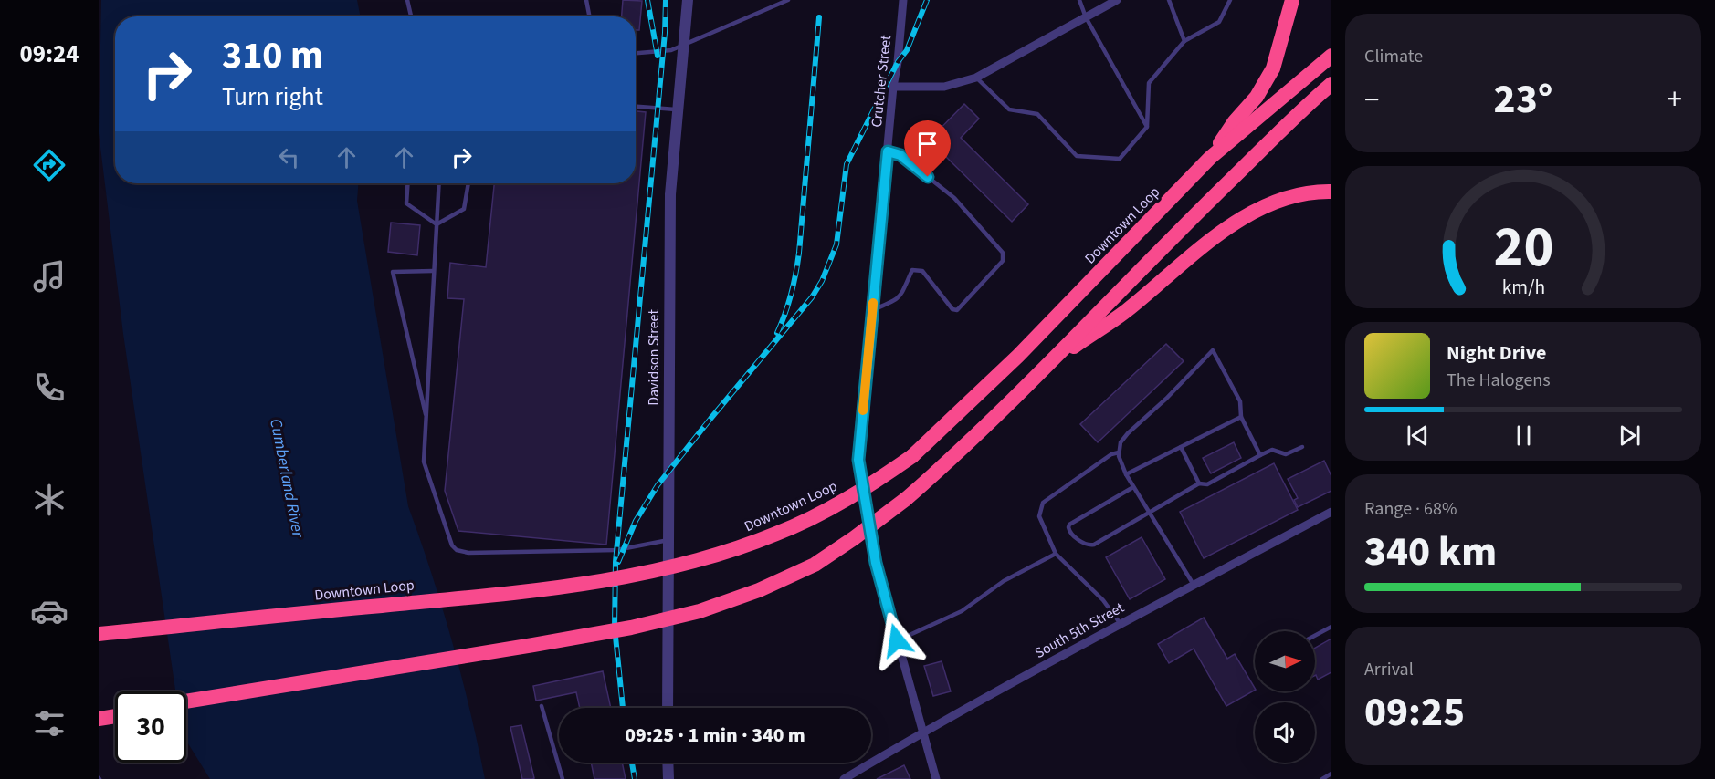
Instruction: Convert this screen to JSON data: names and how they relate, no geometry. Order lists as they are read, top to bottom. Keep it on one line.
{"streets":{"highway":["Downtown Loop"],"street":["Crutcher Street","Davidson Street","South 5th Street"]},"crossings":[["Crutcher Street","South 5th Street"]],"water":["Cumberland River"],"north":"right","page":{"tabs":"09:24","tile":["Climate",["Range · 68%","340 km"],["Arrival","09:25"]],"turn":["310 m","Turn right"],"heat":["−","23°","+"],"song":["Night Drive","The Halogens"],"limit":"30","trip":"09:25 · 1 min · 340 m","gauge":["20","km/h"]}}
